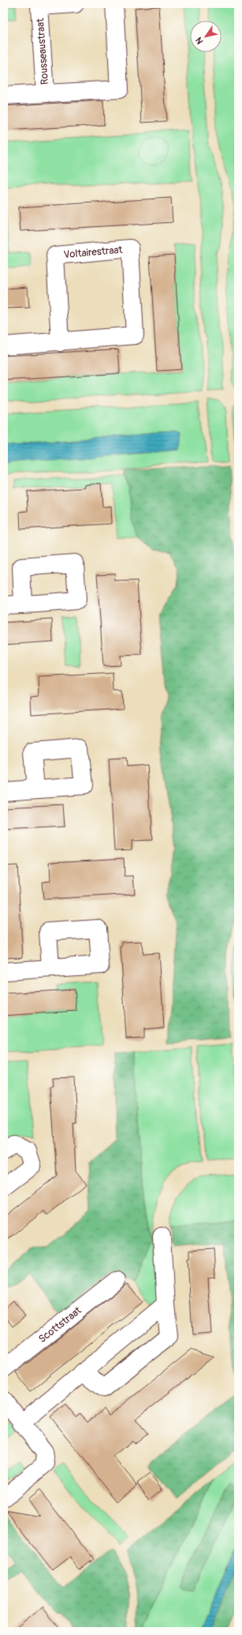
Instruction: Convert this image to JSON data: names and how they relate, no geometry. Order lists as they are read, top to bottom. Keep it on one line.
{"streets":{"street":["Rousseaustraat","Voltairestraat","Scottstraat"]},"north":"bottom left"}
